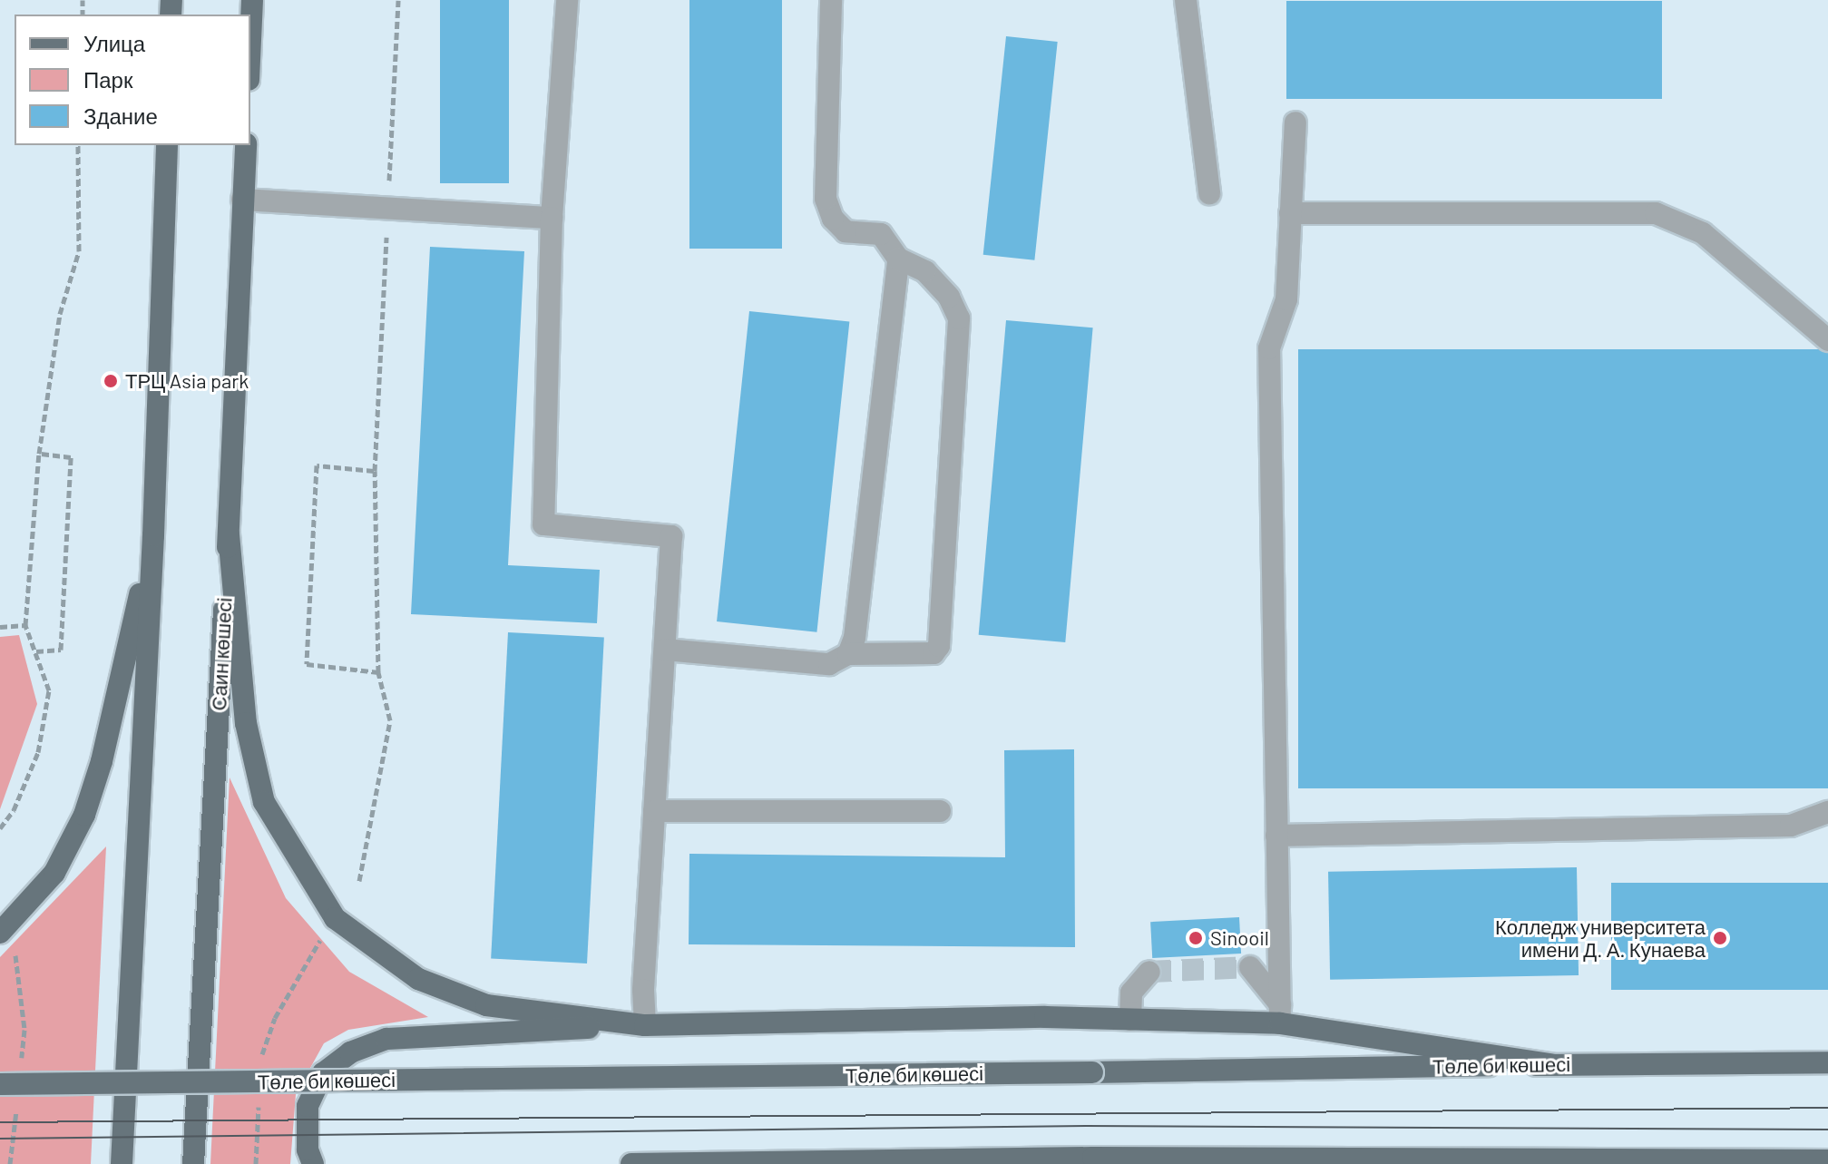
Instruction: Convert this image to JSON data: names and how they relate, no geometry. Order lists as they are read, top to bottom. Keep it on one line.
{"streets":{"main road":["Саин көшесі","Төле би көшесі"]},"places":["ТРЦ Asia park","Sinooil","Колледж университета имени Д. А. Кунаева"],"legend":["Улица","Парк","Здание"]}
